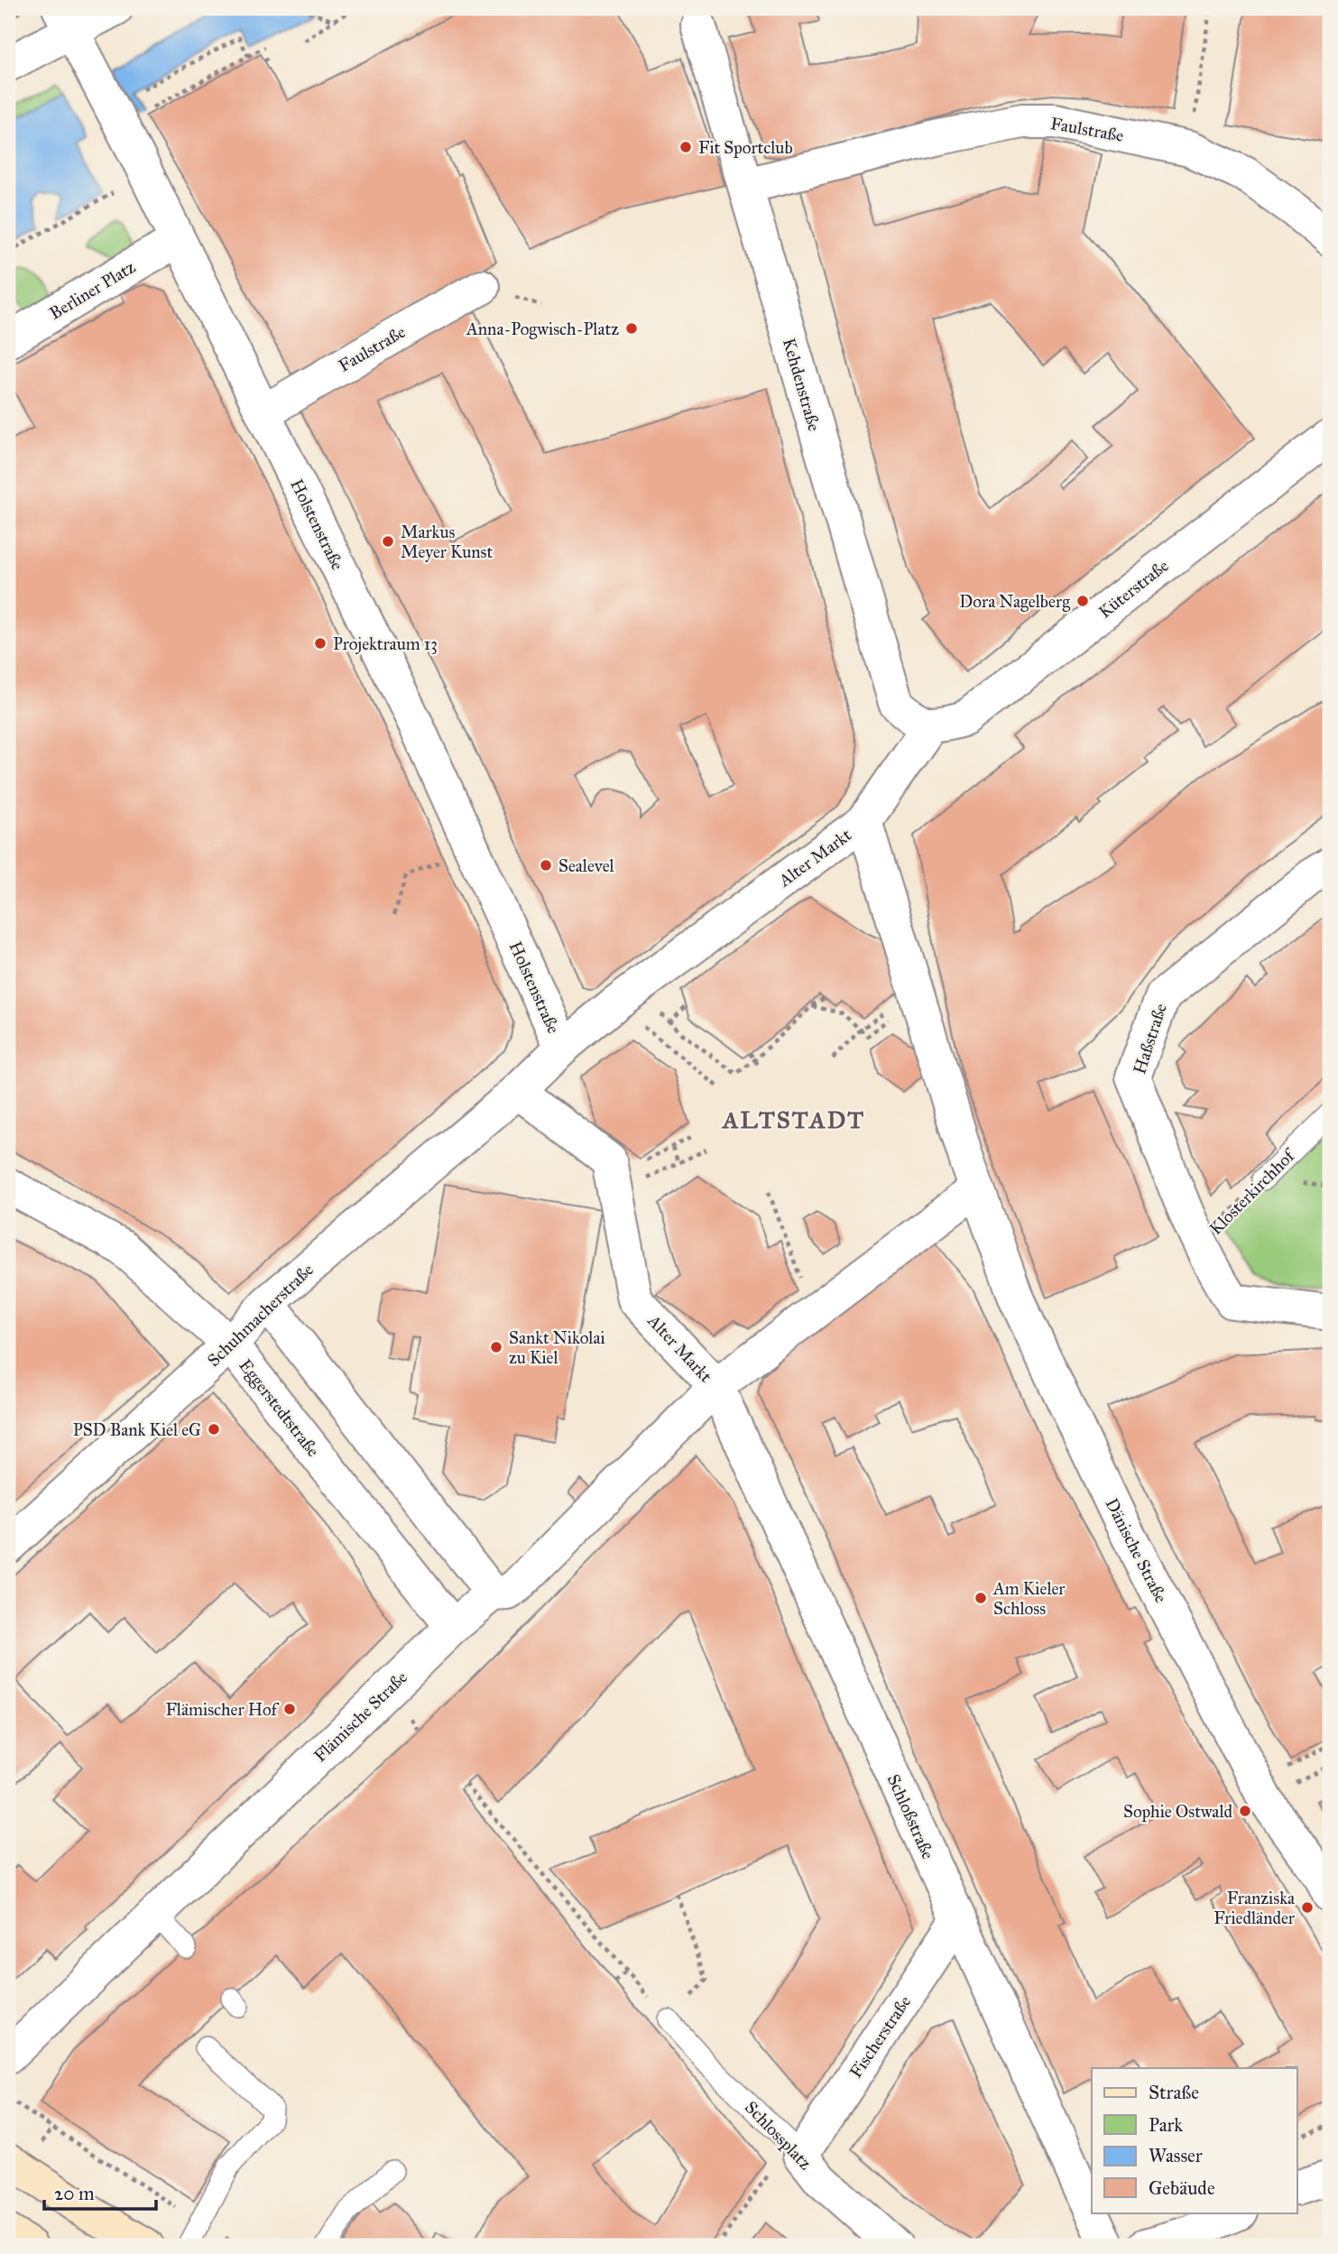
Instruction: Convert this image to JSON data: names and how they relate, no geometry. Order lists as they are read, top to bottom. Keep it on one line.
{"streets":{"street":["Faulstraße","Berliner Platz","Kehdenstraße","Holstenstraße","Küterstraße","Alter Markt","Haßstraße","Schuhmacherstraße","Eggerstedtstraße","Dänische Straße","Flämische Straße","Schloßstraße","Fischerstraße","Schlossplatz"],"lane":["Klosterkirchhof"]},"crossings":[["Faulstraße","Kehdenstraße"],["Faulstraße","Holstenstraße"],["Berliner Platz","Holstenstraße"],["Kehdenstraße","Küterstraße"],["Kehdenstraße","Alter Markt"],["Holstenstraße","Alter Markt"],["Küterstraße","Alter Markt"],["Alter Markt","Schuhmacherstraße"],["Alter Markt","Dänische Straße"],["Alter Markt","Flämische Straße"],["Alter Markt","Schloßstraße"],["Haßstraße","Klosterkirchhof"],["Schuhmacherstraße","Eggerstedtstraße"],["Eggerstedtstraße","Flämische Straße"],["Flämische Straße","Schloßstraße"],["Schloßstraße","Fischerstraße"],["Fischerstraße","Schlossplatz"]],"districts":["ALTSTADT"],"places":["Fit Sportclub","Anna-Pogwisch-Platz","Markus Meyer Kunst","Dora Nagelberg","Projektraum 13","Sealevel","Sankt Nikolai zu Kiel","PSD Bank Kiel eG","Am Kieler Schloss","Flämischer Hof","Sophie Ostwald","Franziska Friedländer"],"legend":["Straße","Park","Wasser","Gebäude"],"scale_bar":"20 m"}
